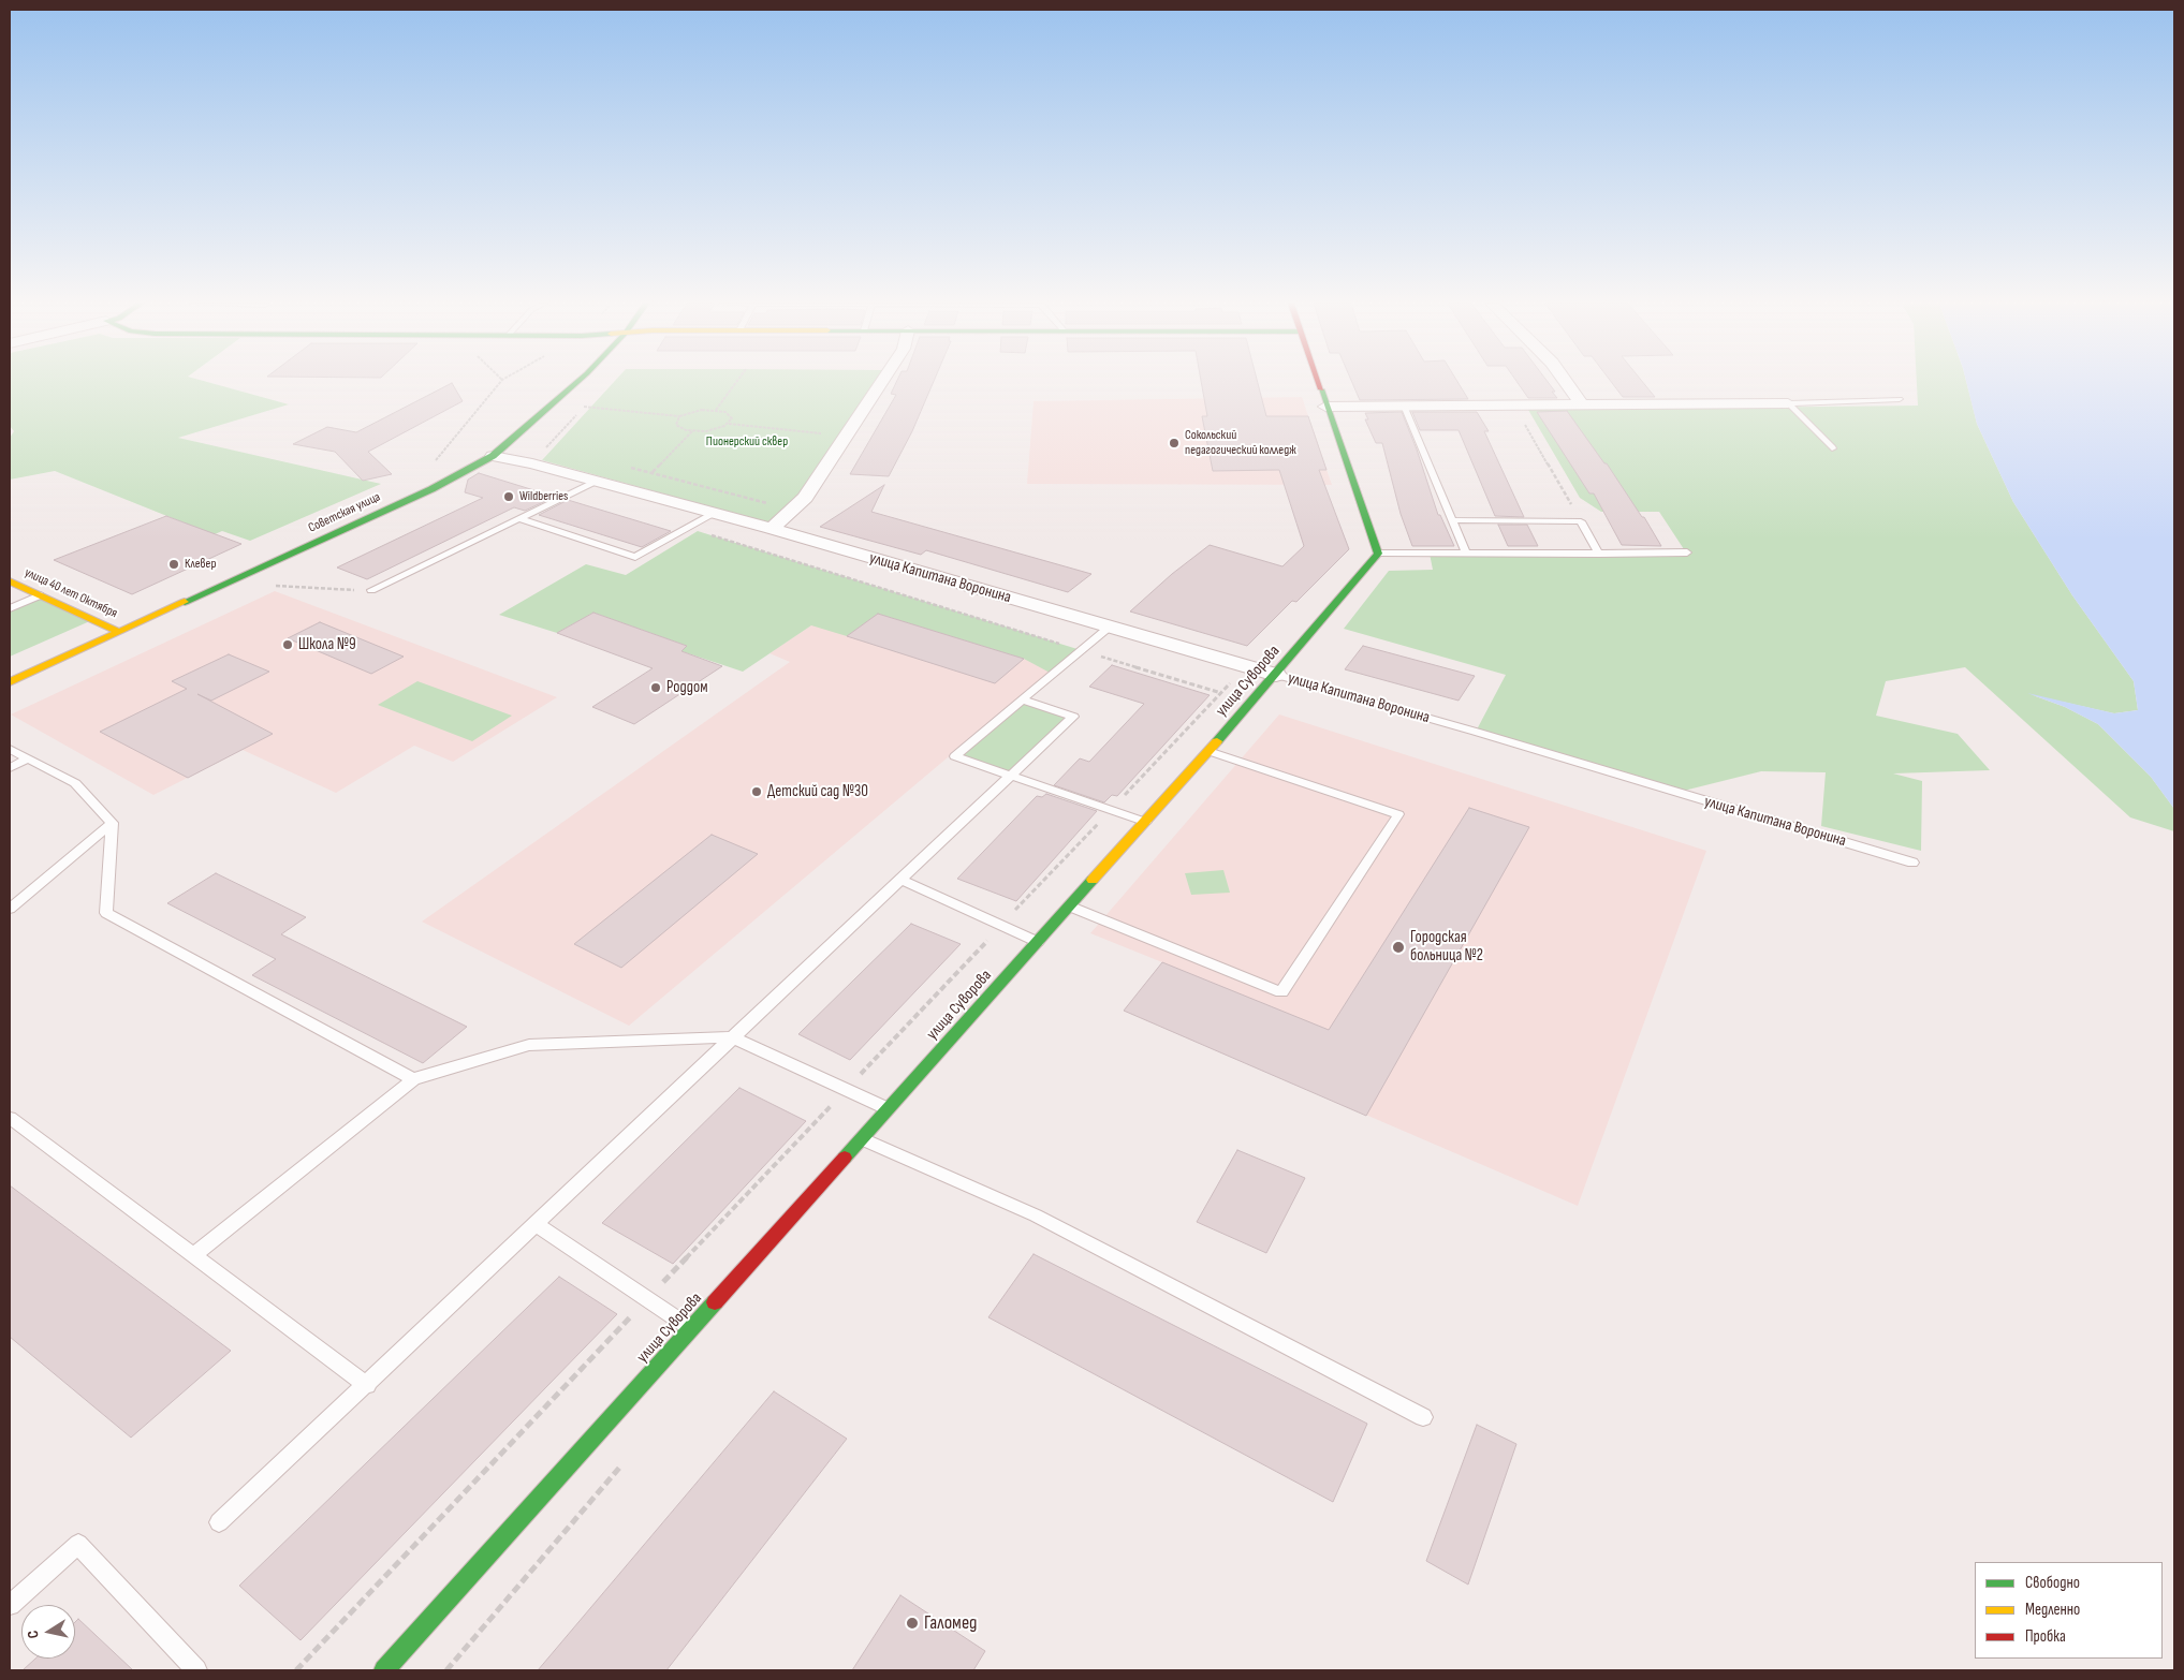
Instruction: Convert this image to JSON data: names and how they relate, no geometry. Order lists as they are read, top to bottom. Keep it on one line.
{"streets":{"street":["Советская улица","улица Капитана Воронина","улица 40 лет Октября","улица Суворова"]},"crossings":[["Советская улица","улица Капитана Воронина"],["Советская улица","улица 40 лет Октября"],["улица Капитана Воронина","улица Суворова"]],"parks":["Пионерский сквер"],"places":["Сокольский педагогический колледж","Wildberries","Клевер","Школа №9","Роддом","Детский сад №30","Городская больница №2","Галомед"],"legend":["Свободно","Медленно","Пробка"],"north":"left"}
